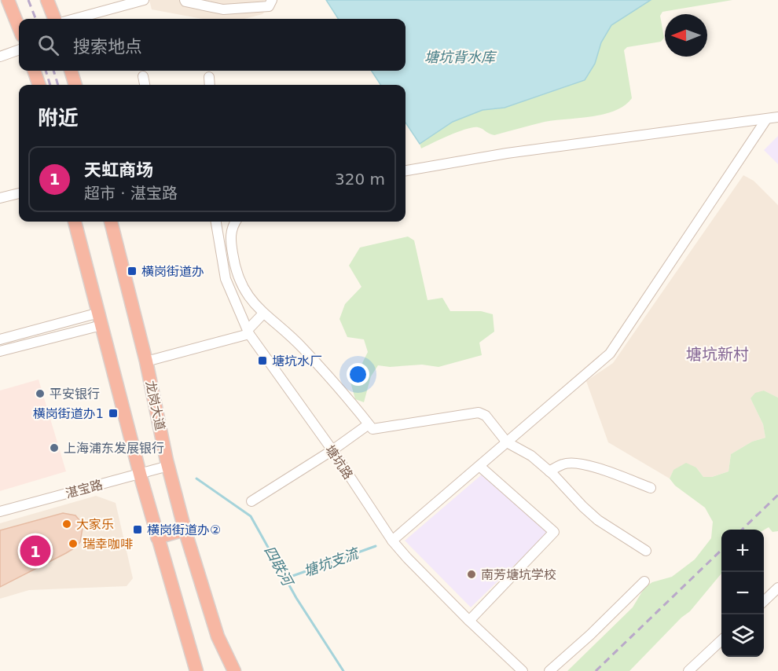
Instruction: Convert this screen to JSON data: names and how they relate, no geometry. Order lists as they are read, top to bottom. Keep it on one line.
{"streets":{"highway":["龙岗大道"],"street":["塘坑路","湛宝路"]},"crossings":[["龙岗大道","湛宝路"]],"districts":["塘坑新村"],"water":["塘坑背水库","塘坑支流","四联河"],"places":{"transit":["横岗街道办","塘坑水厂","横岗街道办1","横岗街道办②"],"other":["平安银行","上海浦东发展银行","大家乐","瑞幸咖啡","南芳塘坑学校"]},"north":"left","page":{"search":"搜索地点","heading":"附近","list":[{"mark":"1","name":"天虹商场","note":"超市 · 湛宝路","value":"320 m"}],"map_buttons":["+","−"],"pins":"1"}}
